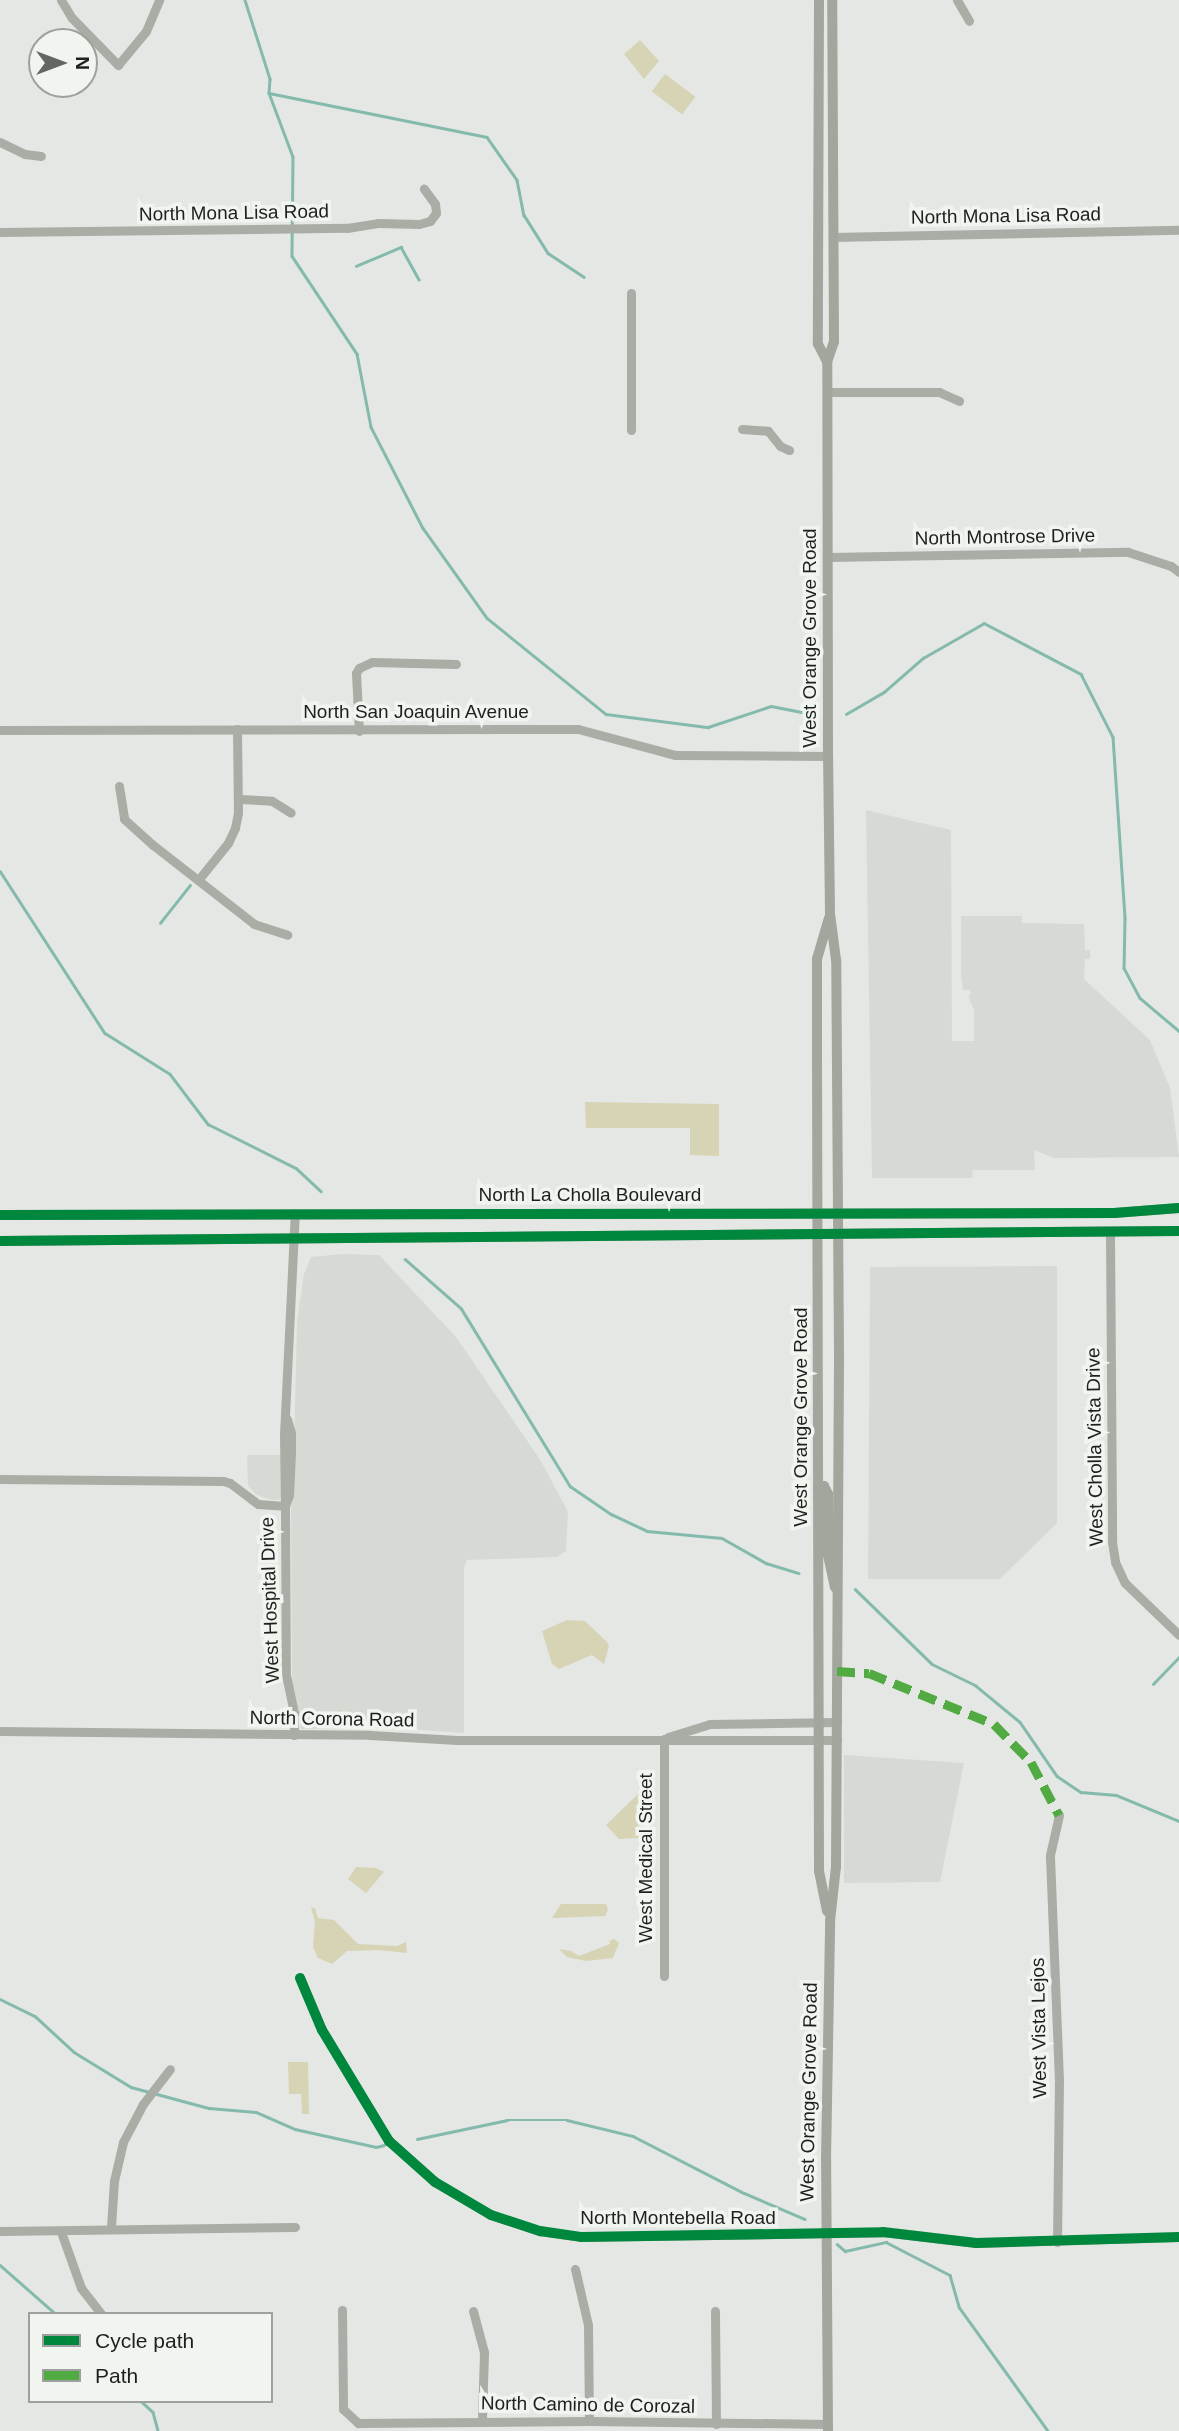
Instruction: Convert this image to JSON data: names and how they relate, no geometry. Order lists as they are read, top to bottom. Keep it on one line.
{"streets":{"main road":["West Orange Grove Road","North La Cholla Boulevard"],"street":["North Mona Lisa Road","North Montrose Drive","North San Joaquin Avenue","West Cholla Vista Drive","West Hospital Drive","North Corona Road","West Medical Street","West Vista Lejos","North Montebella Road","North Camino de Corozal"]},"crossings":[["North Mona Lisa Road","West Orange Grove Road"],["North Montrose Drive","West Orange Grove Road"],["West Orange Grove Road","North San Joaquin Avenue"],["West Orange Grove Road","North La Cholla Boulevard"],["West Orange Grove Road","North Corona Road"],["West Orange Grove Road","North Montebella Road"],["West Orange Grove Road","North Camino de Corozal"],["North La Cholla Boulevard","West Cholla Vista Drive"],["North La Cholla Boulevard","West Hospital Drive"],["West Hospital Drive","North Corona Road"],["North Corona Road","West Medical Street"],["West Vista Lejos","North Montebella Road"]],"legend":["Cycle path","Path"],"north":"right"}
